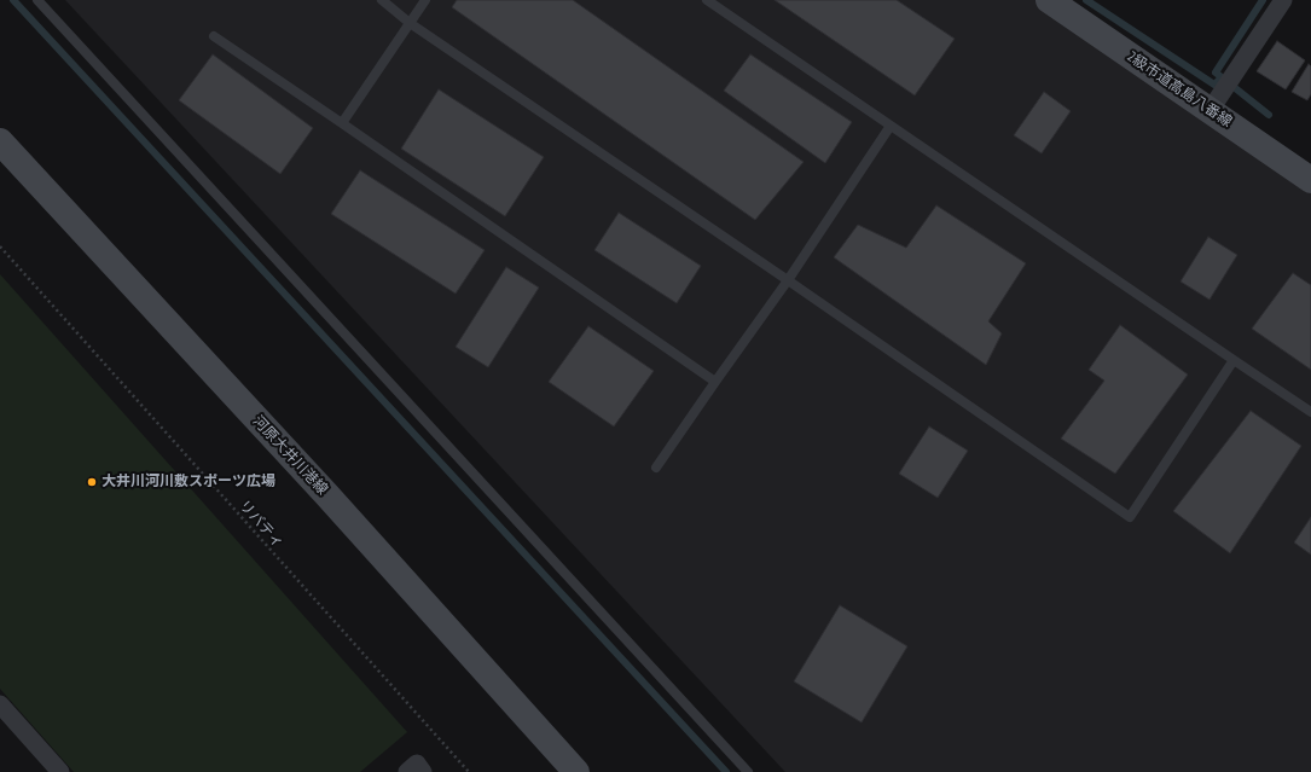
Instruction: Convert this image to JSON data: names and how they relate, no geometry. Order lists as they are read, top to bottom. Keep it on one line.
{"streets":{"main road":["2級市道高島八番線","河原大井川港線"],"path":["リバティ"]},"places":["大井川河川敷スポーツ広場"]}
